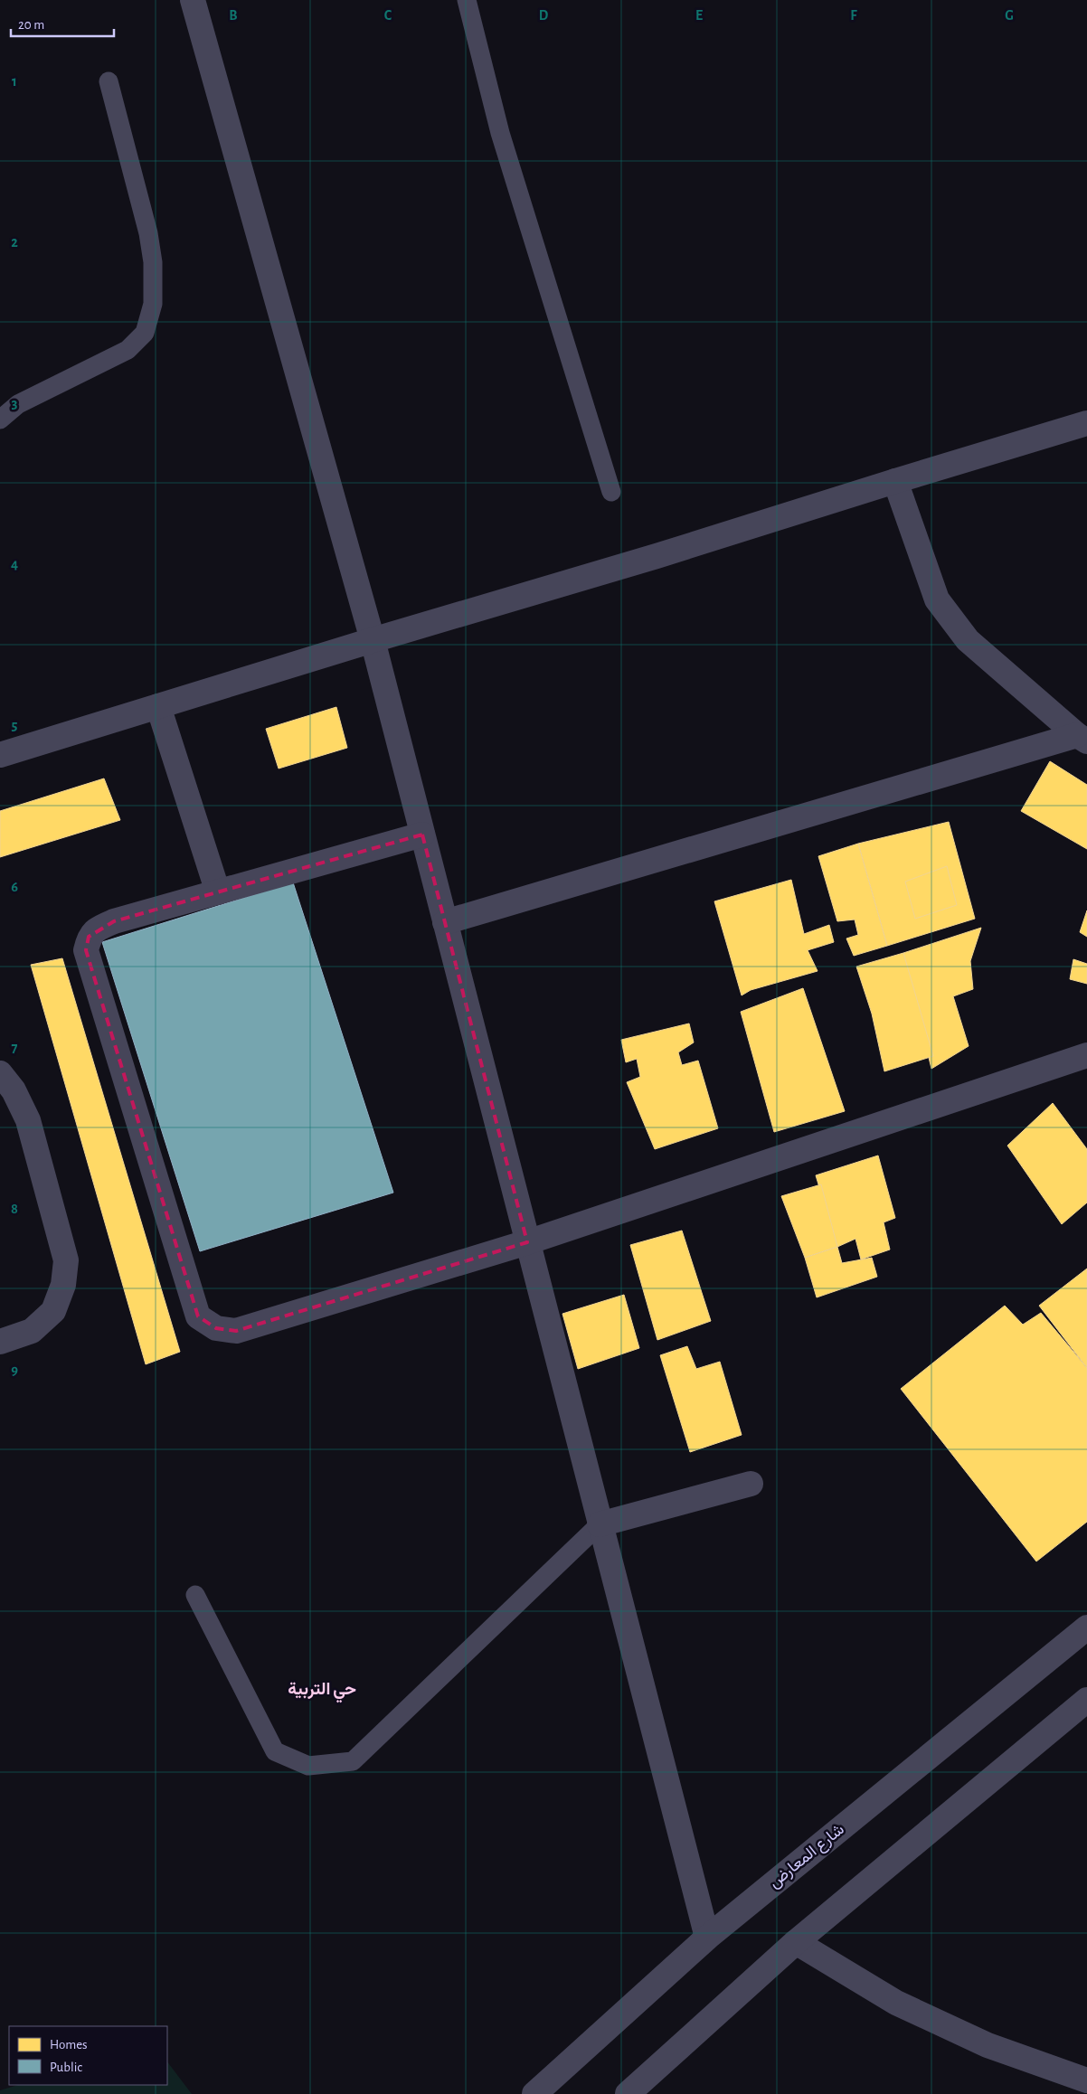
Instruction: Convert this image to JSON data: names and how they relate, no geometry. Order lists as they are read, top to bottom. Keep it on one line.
{"streets":{"street":["شارع المعارض"]},"districts":["حي التربية"],"legend":["Homes","Public"],"scale_bar":"20 m","grid":{"columns":["B","C","D","E","F","G"],"rows":["1","2","3","4","5","6","7","8","9"]}}
